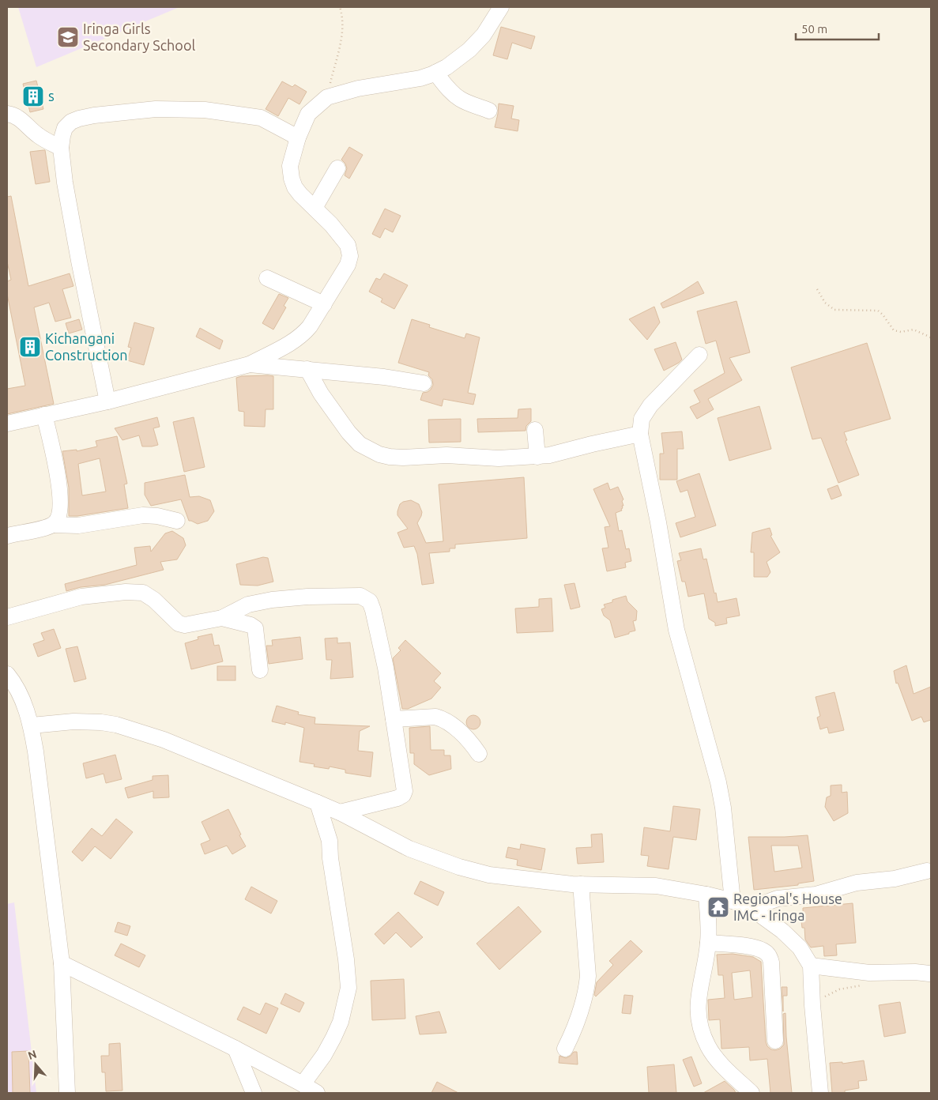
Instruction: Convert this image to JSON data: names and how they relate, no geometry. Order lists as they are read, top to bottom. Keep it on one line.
{"places":{"school or university":["Iringa Girls Secondary School"],"building":["s","Kichangani Construction"],"temple":["Regional's House IMC - Iringa"]},"scale_bar":"50 m","north":"top"}
